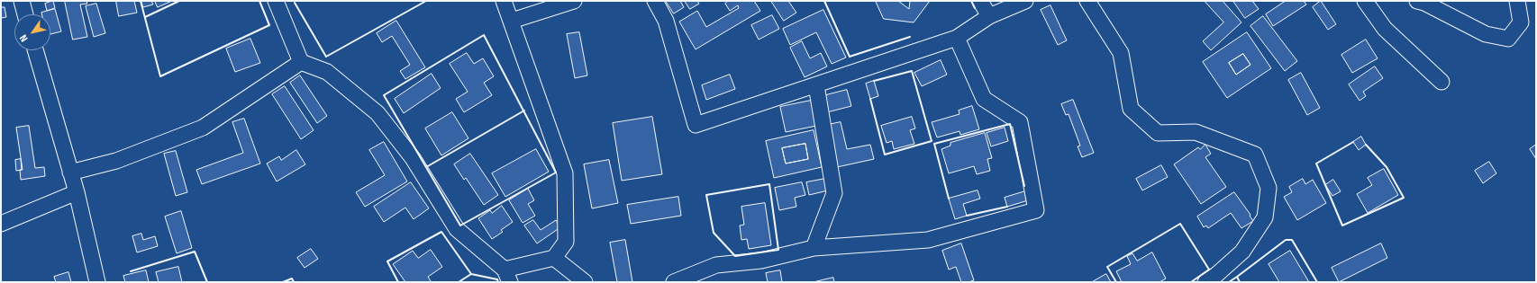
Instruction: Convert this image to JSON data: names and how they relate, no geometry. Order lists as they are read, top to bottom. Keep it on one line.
{"north":"bottom left"}
